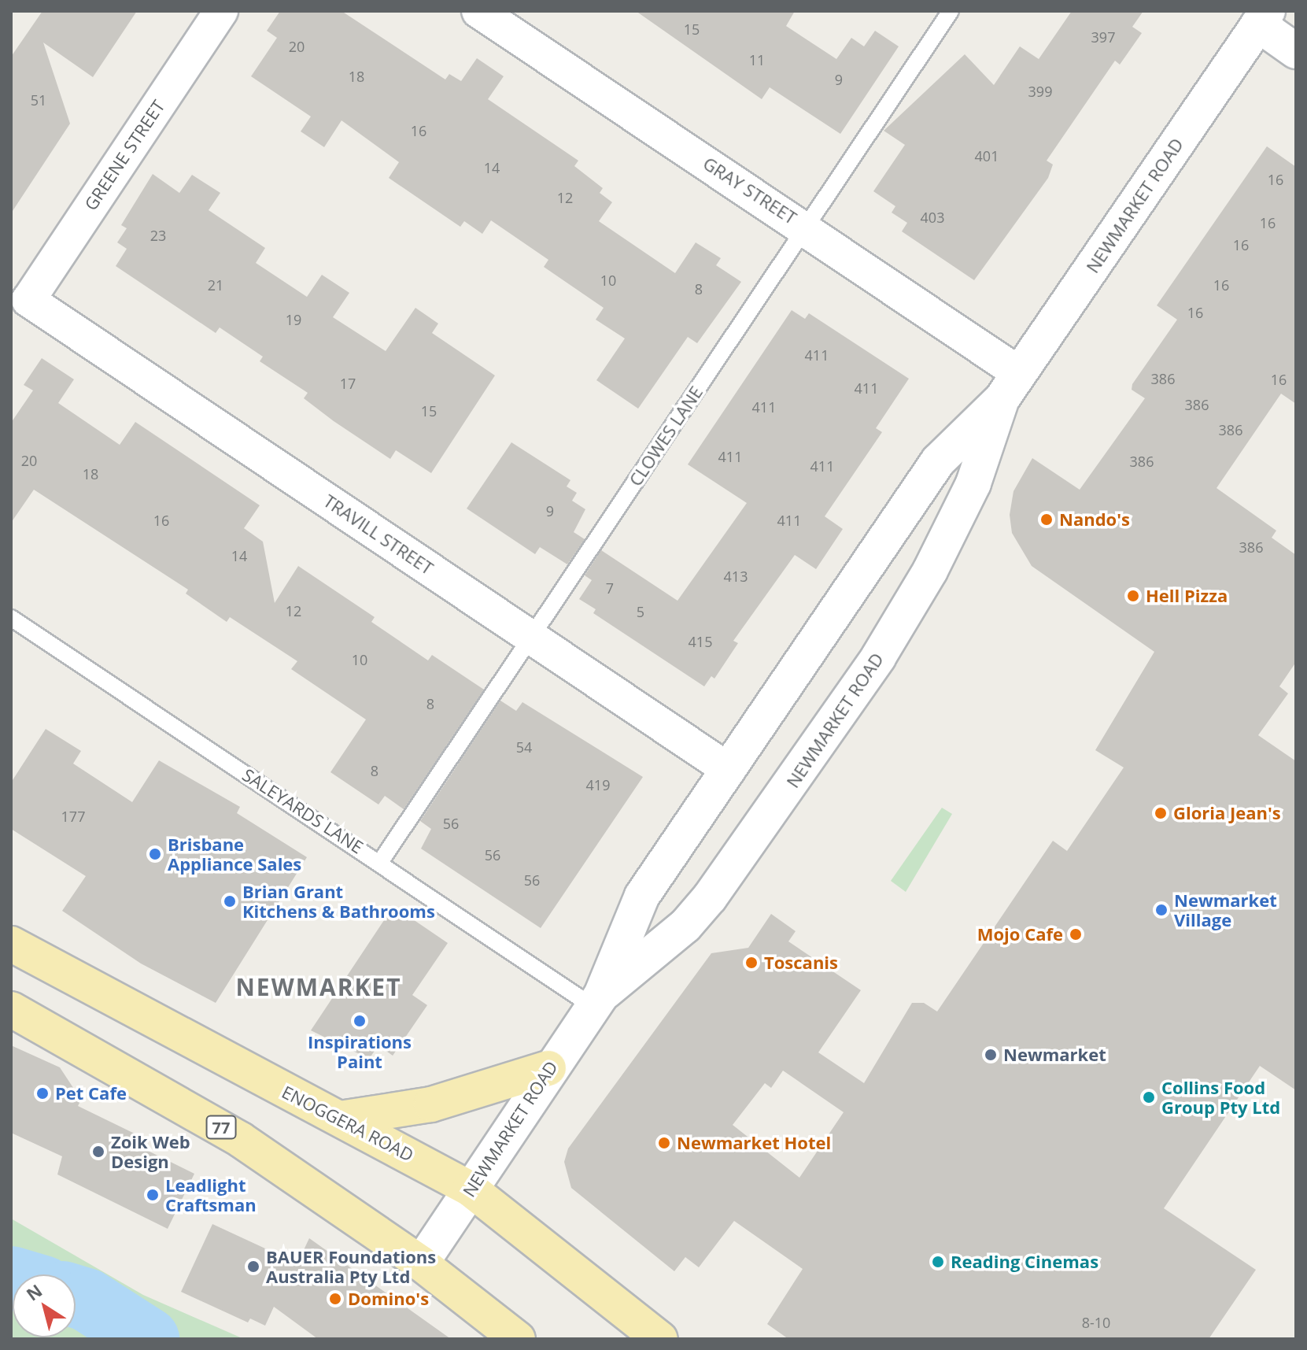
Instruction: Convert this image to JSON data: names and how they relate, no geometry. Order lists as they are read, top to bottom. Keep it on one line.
{"streets":{"main road":["NEWMARKET ROAD","ENOGGERA ROAD","77"],"street":["GREENE STREET","GRAY STREET","TRAVILL STREET"],"lane":["CLOWES LANE","SALEYARDS LANE"]},"crossings":[["GREENE STREET","TRAVILL STREET"],["GRAY STREET","NEWMARKET ROAD"],["GRAY STREET","CLOWES LANE"],["NEWMARKET ROAD","TRAVILL STREET"],["NEWMARKET ROAD","SALEYARDS LANE"],["NEWMARKET ROAD","ENOGGERA ROAD"],["NEWMARKET ROAD","77"],["CLOWES LANE","TRAVILL STREET"],["CLOWES LANE","SALEYARDS LANE"]],"districts":["NEWMARKET"],"places":["Nando's","Hell Pizza","Gloria Jean's","Brisbane Appliance Sales","Brian Grant Kitchens & Bathrooms","Newmarket Village","Mojo Cafe","Toscanis","Inspirations Paint","Newmarket","Pet Cafe","Collins Food Group Pty Ltd","Newmarket Hotel","Zoik Web Design","Leadlight Craftsman","Reading Cinemas","BAUER Foundations Australia Pty Ltd","Domino's"],"house_numbers":["15","397","20","11","18","9","399","51","16","401","14","16","12","403","16","23","16","10","21","16","8","16","19","411","386","16","17","411","386","411","15","386","411","20","386","411","18","9","16","411","386","14","413","7","12","5","415","10","8","54","8","419","177","56","56","56","8-10"],"north":"top left"}
